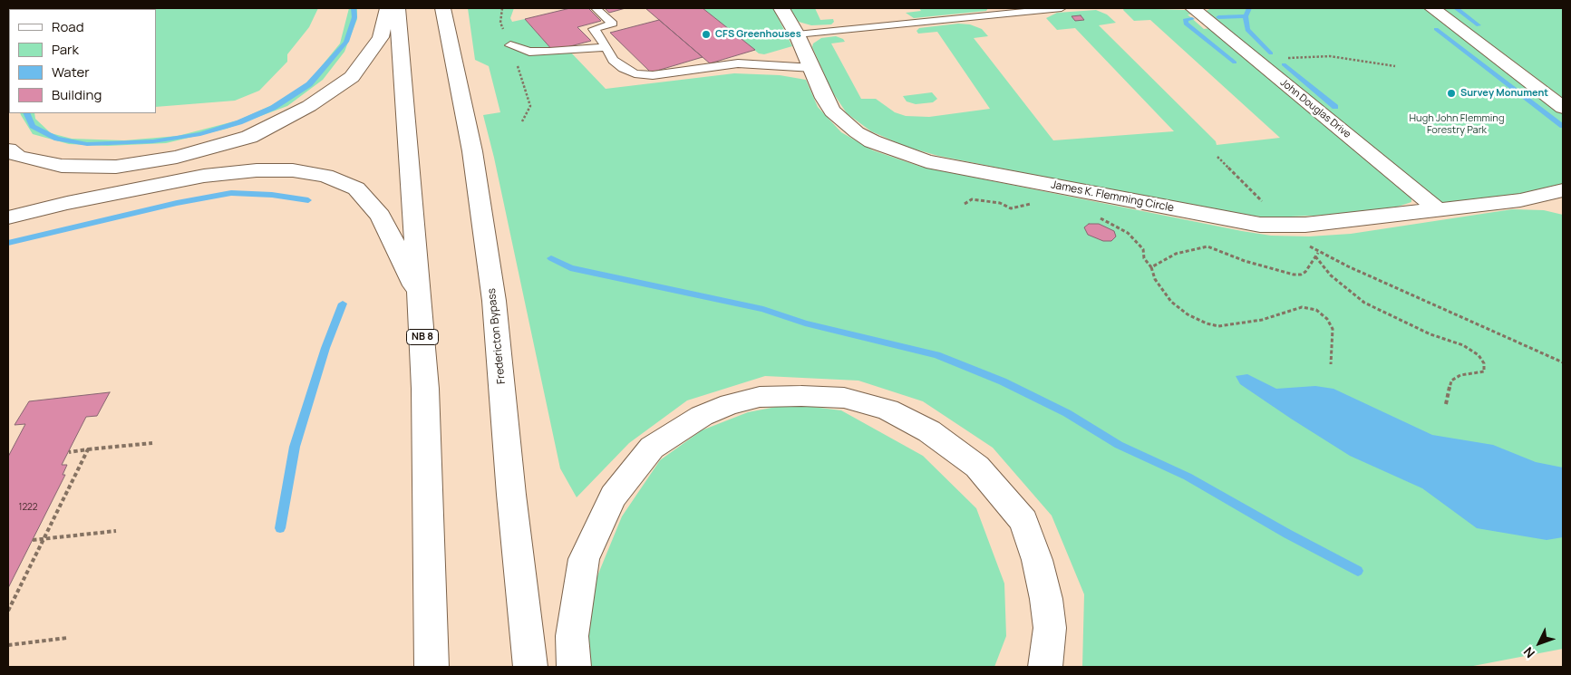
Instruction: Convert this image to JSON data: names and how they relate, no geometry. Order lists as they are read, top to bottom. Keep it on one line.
{"streets":{"main road":["John Douglas Drive","James K. Flemming Circle","Fredericton Bypass","NB 8"]},"crossings":[["John Douglas Drive","James K. Flemming Circle"]],"parks":["Hugh John Flemming Forestry Park"],"places":["CFS Greenhouses","Survey Monument"],"house_numbers":["1222"],"legend":["Road","Park","Water","Building"],"north":"bottom left"}
